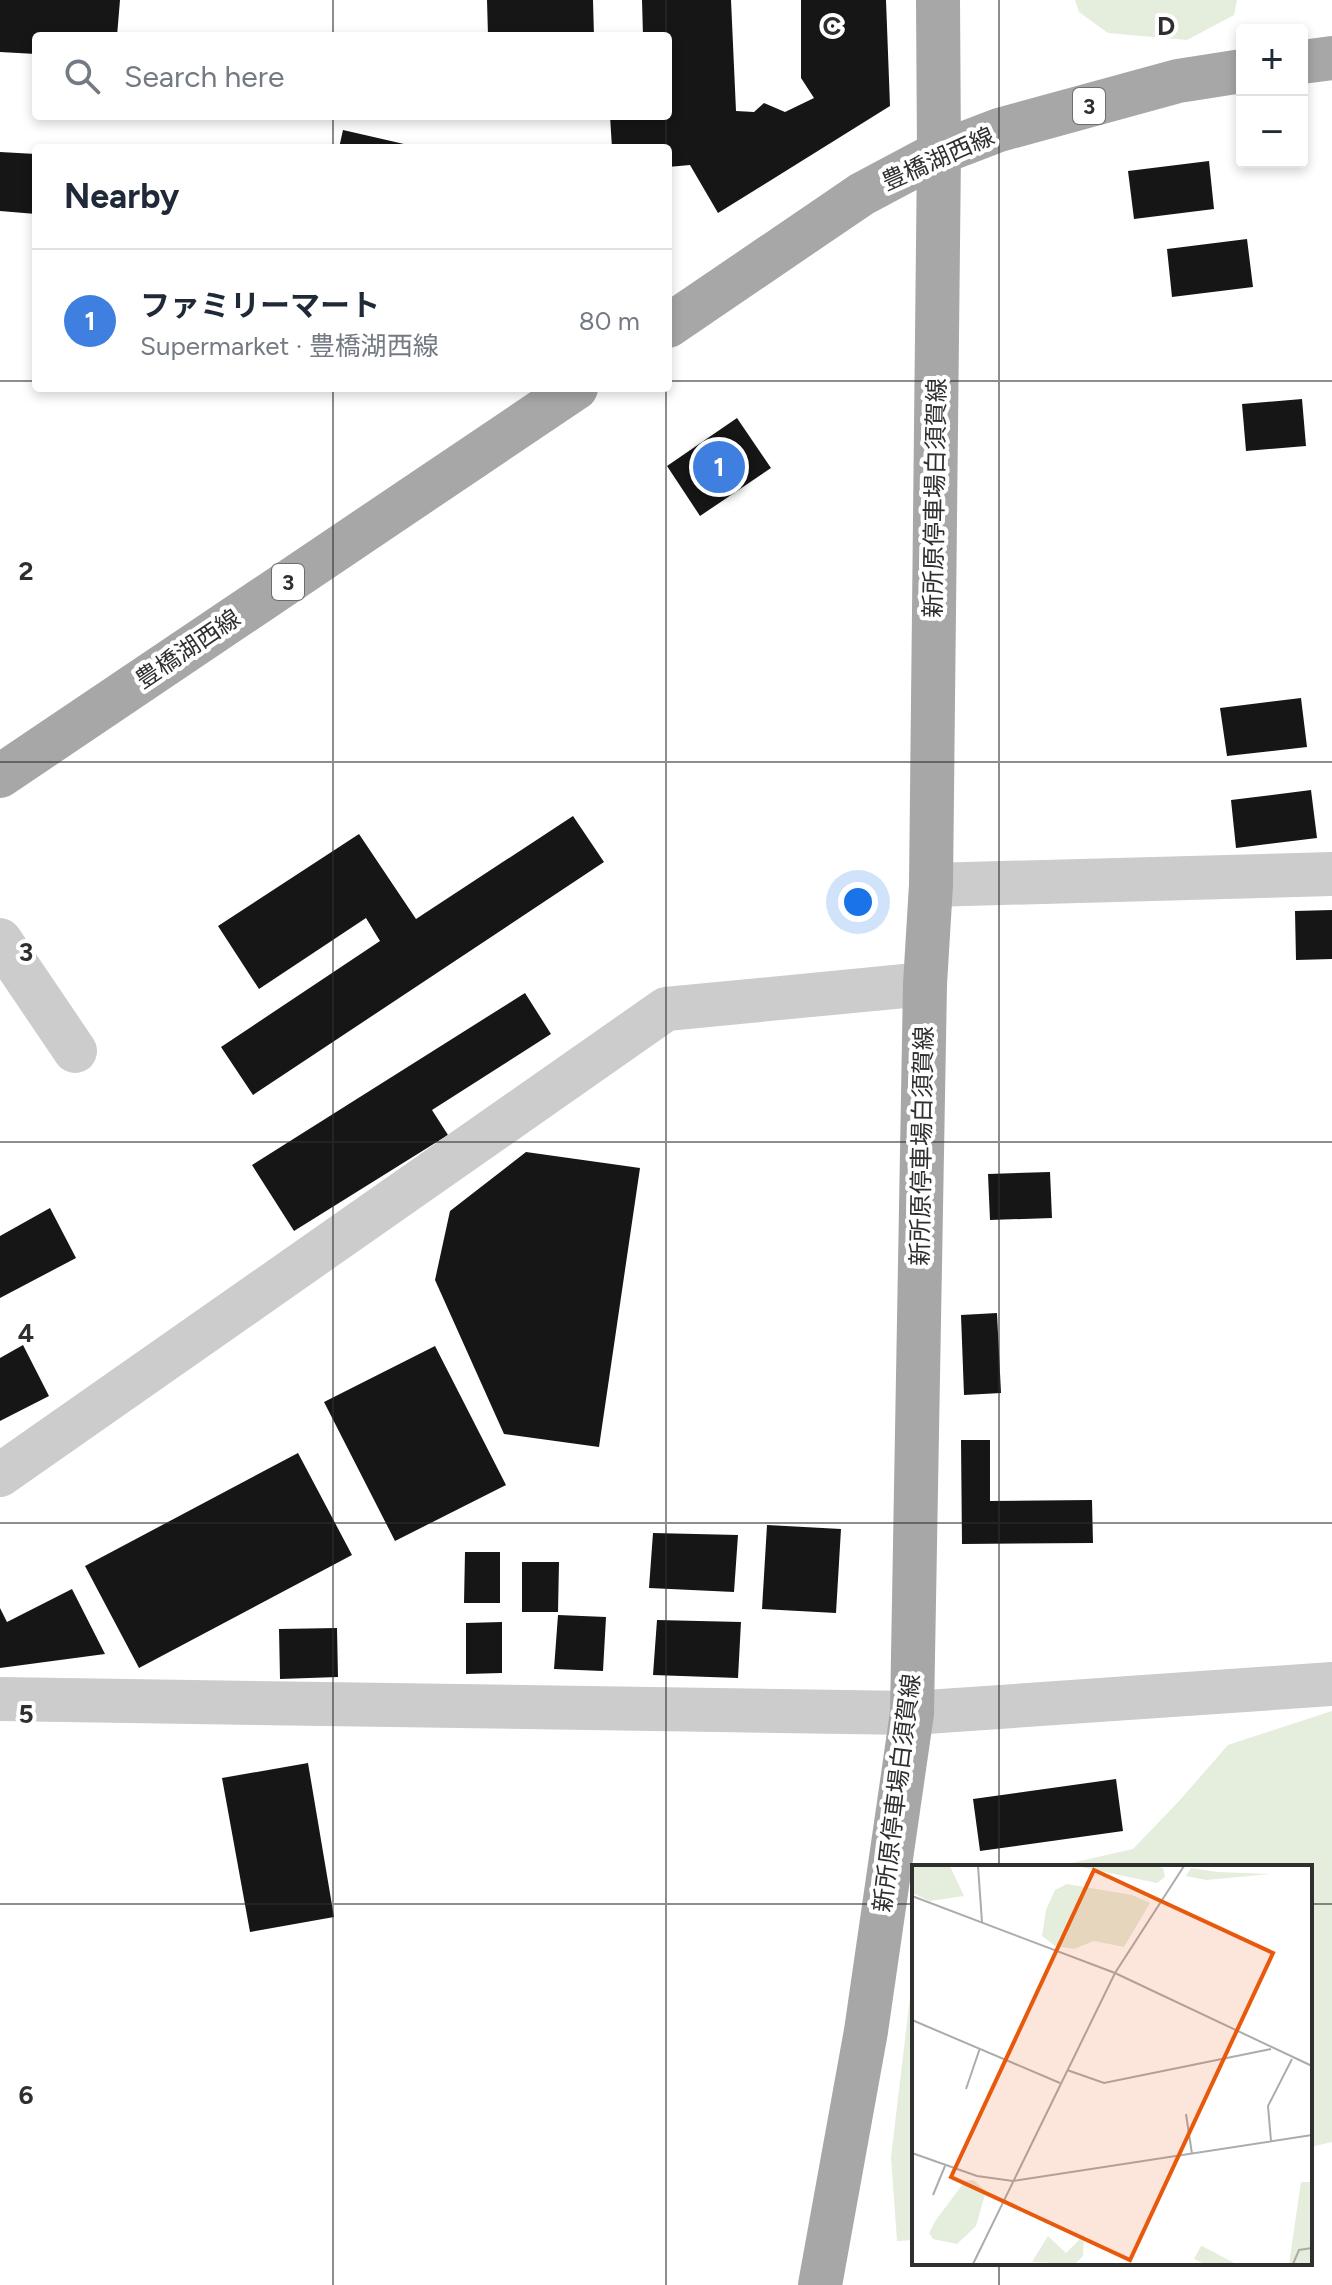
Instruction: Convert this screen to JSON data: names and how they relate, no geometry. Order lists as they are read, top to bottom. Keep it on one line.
{"streets":{"main road":["3","豊橋湖西線","新所原停車場白須賀線"]},"crossings":[["豊橋湖西線","新所原停車場白須賀線"]],"page":{"map_buttons":["+","−"],"search":"Search here","heading":"Nearby","list":[{"mark":"1","name":"ファミリーマート","note":"Supermarket · 豊橋湖西線","value":"80 m"}],"pins":"1"},"grid":{"columns":["C","D"],"rows":["2","3","4","5","6"]}}
